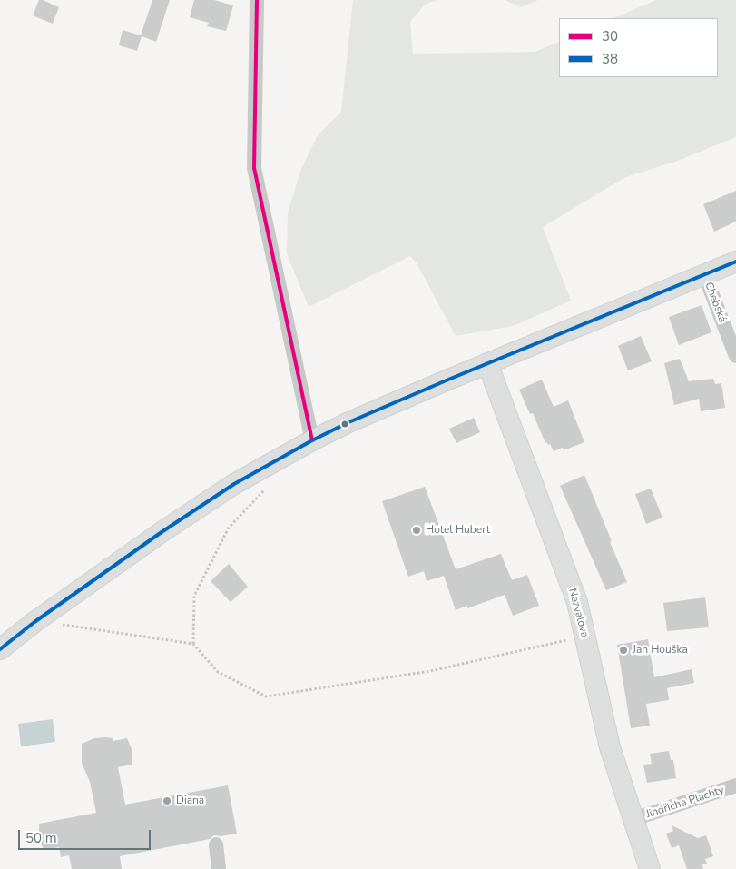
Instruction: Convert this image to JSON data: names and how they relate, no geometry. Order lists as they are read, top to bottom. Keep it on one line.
{"streets":{"street":["Chebská","Nezvalova","Jindřicha Plachty"]},"crossings":[["Chebská","Nezvalova"],["Nezvalova","Jindřicha Plachty"]],"places":["Hotel Hubert","Jan Houška","Diana"],"lines":["transit line 30","transit line 38"],"legend":["30","38"],"scale_bar":"50 m"}
